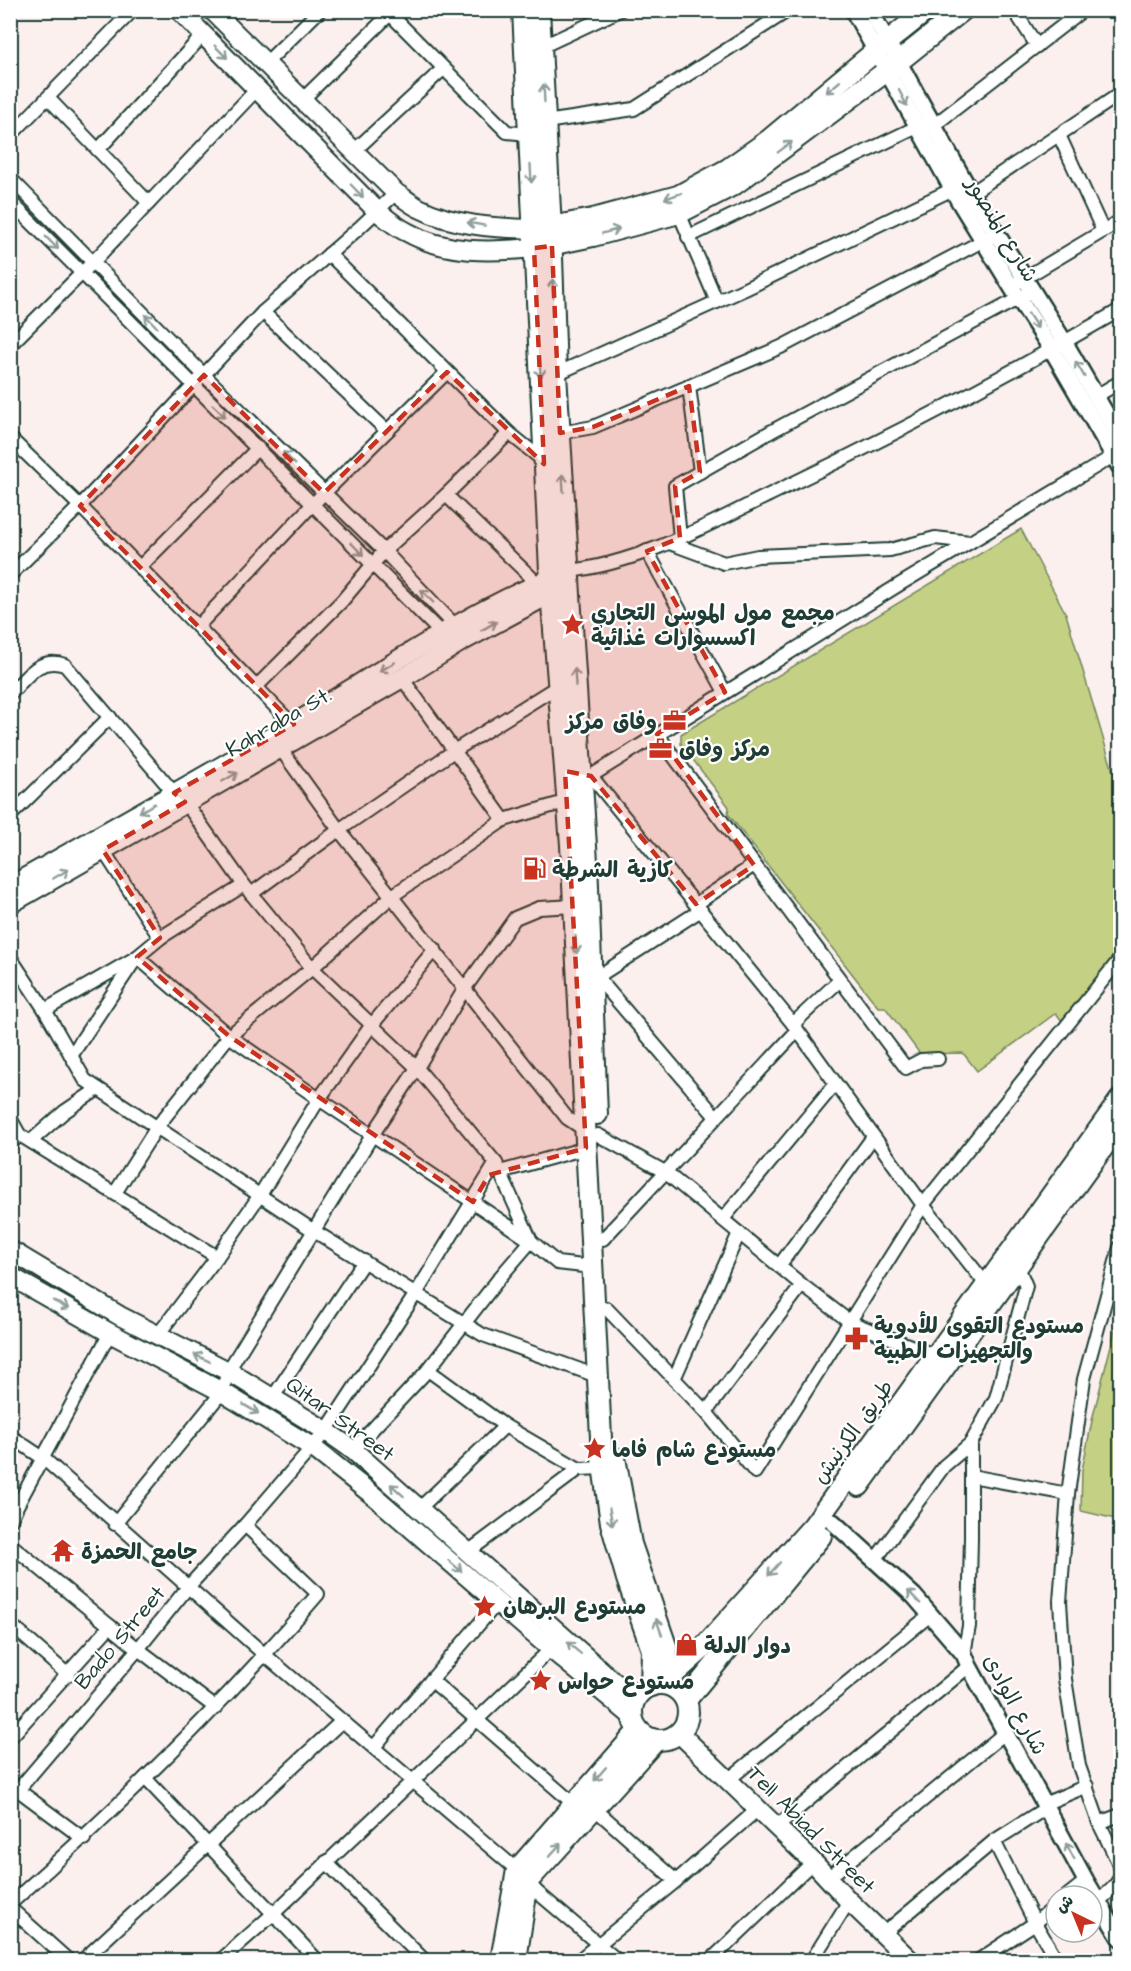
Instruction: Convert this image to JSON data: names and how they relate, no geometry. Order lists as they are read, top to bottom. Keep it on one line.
{"streets":{"main road":["Kahraba St.","Qitar Street","طريق الكرنيش","Tell Abiad Street"],"street":["شارع المنصور","Bado Street","شارع الوادى"]},"crossings":[["Qitar Street","طريق الكرنيش"],["Qitar Street","Bado Street"],["Qitar Street","Tell Abiad Street"],["طريق الكرنيش","شارع الوادى"],["طريق الكرنيش","Tell Abiad Street"]],"places":{"place":["مجمع مول الموسى التجاري اكسسوارات غذائية","مستودع شام فاما","مستودع البرهان","مستودع حواس"],"office":["وفاق مركز","مركز وفاق"],"fuel station":["كازية الشرطة"],"pharmacy":["مستودع التقوى للأدوية والتجهيزات الطبية"],"temple":["جامع الحمزة"],"shop":["دوار الدلة"]},"north":"top left"}
